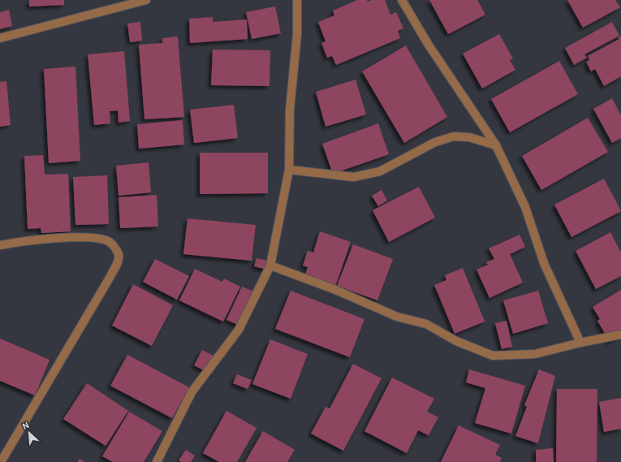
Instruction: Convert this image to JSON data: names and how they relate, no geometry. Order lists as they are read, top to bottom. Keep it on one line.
{"north":"top left"}
